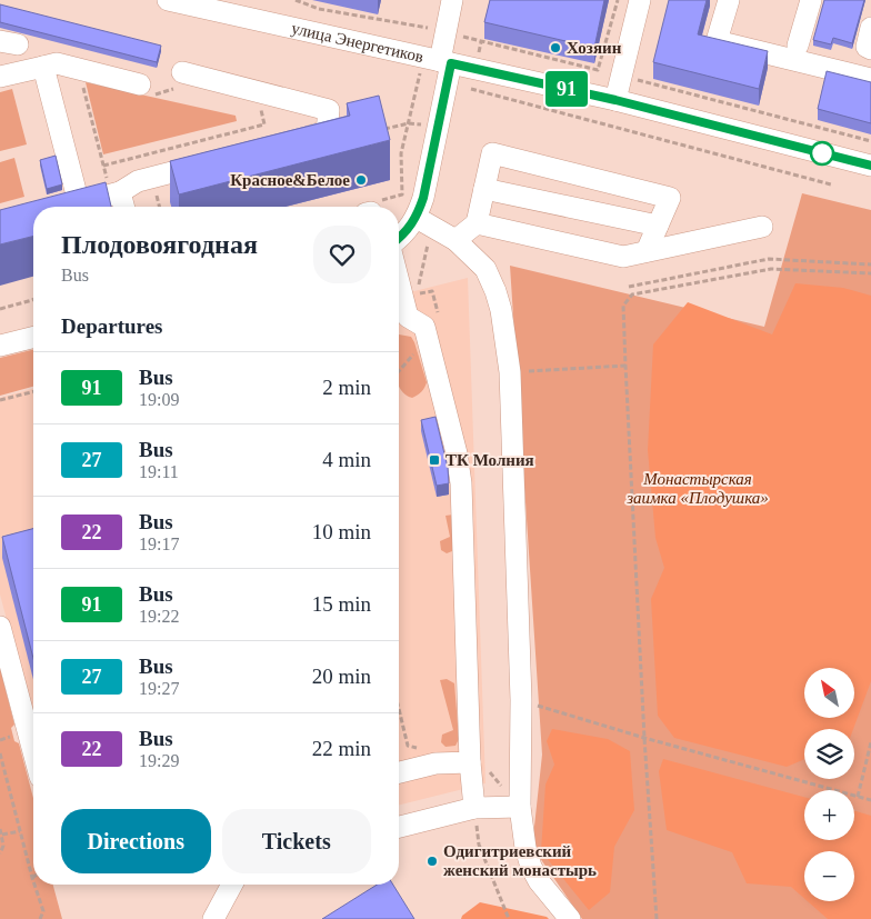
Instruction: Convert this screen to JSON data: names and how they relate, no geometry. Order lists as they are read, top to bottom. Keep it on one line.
{"streets":{"street":["улица Энергетиков"]},"parks":["Монастырская заимка «Плодушка»"],"places":{"other":["Хозяин","Красное&Белое","Одигитриевский женский монастырь"],"transit":["ТК Молния"]},"lines":["bus line 91"],"north":"top left","page":{"on_map":"91","heading":[["Плодовоягодная","Bus"],"Departures"],"list":[{"mark":"91","name":"Bus","note":"19:09","value":"2 min"},{"mark":"27","name":"Bus","note":"19:11","value":"4 min"},{"mark":"22","name":"Bus","note":"19:17","value":"10 min"},{"mark":"91","name":"Bus","note":"19:22","value":"15 min"},{"mark":"27","name":"Bus","note":"19:27","value":"20 min"},{"mark":"22","name":"Bus","note":"19:29","value":"22 min"}],"map_buttons":["+","−"],"buttons":["Directions","Tickets"]}}
